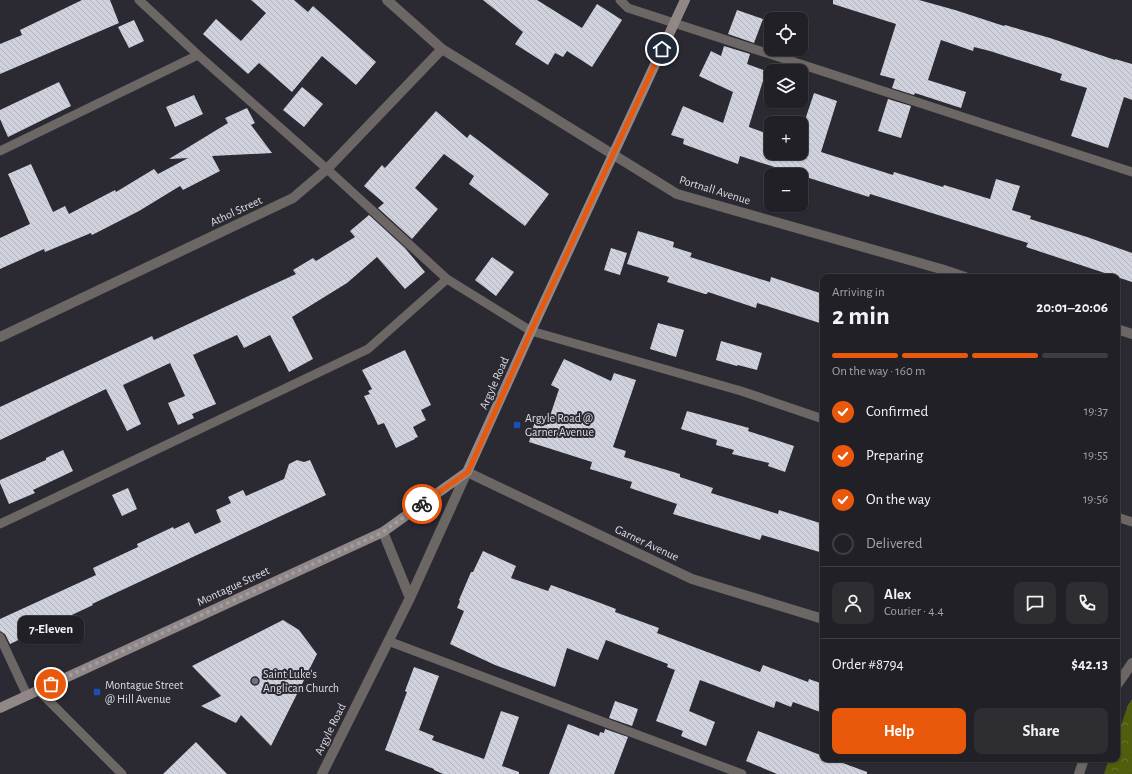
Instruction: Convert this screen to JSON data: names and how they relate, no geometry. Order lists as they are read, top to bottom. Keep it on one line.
{"streets":{"street":["Portnall Avenue","Athol Street","Argyle Road","Garner Avenue","Montague Street"]},"crossings":[["Portnall Avenue","Athol Street"],["Portnall Avenue","Argyle Road"],["Argyle Road","Garner Avenue"],["Argyle Road","Montague Street"],["Garner Avenue","Montague Street"]],"places":{"transit":["Argyle Road @ Garner Avenue","Montague Street @ Hill Avenue"],"other":["Saint Luke's Anglican Church","7-Eleven"]},"page":{"map_buttons":["+","−"],"heading":["2 min","Arriving in","20:01–20:06"],"panel":["Alex","Courier · 4.4","Order #8794","$42.13"],"bar":"On the way · 160 m","list":[["Confirmed","19:37"],["Preparing","19:55"],["On the way","19:56"],"Delivered"],"bubble":"7-Eleven","buttons":["Help","Share"]}}
